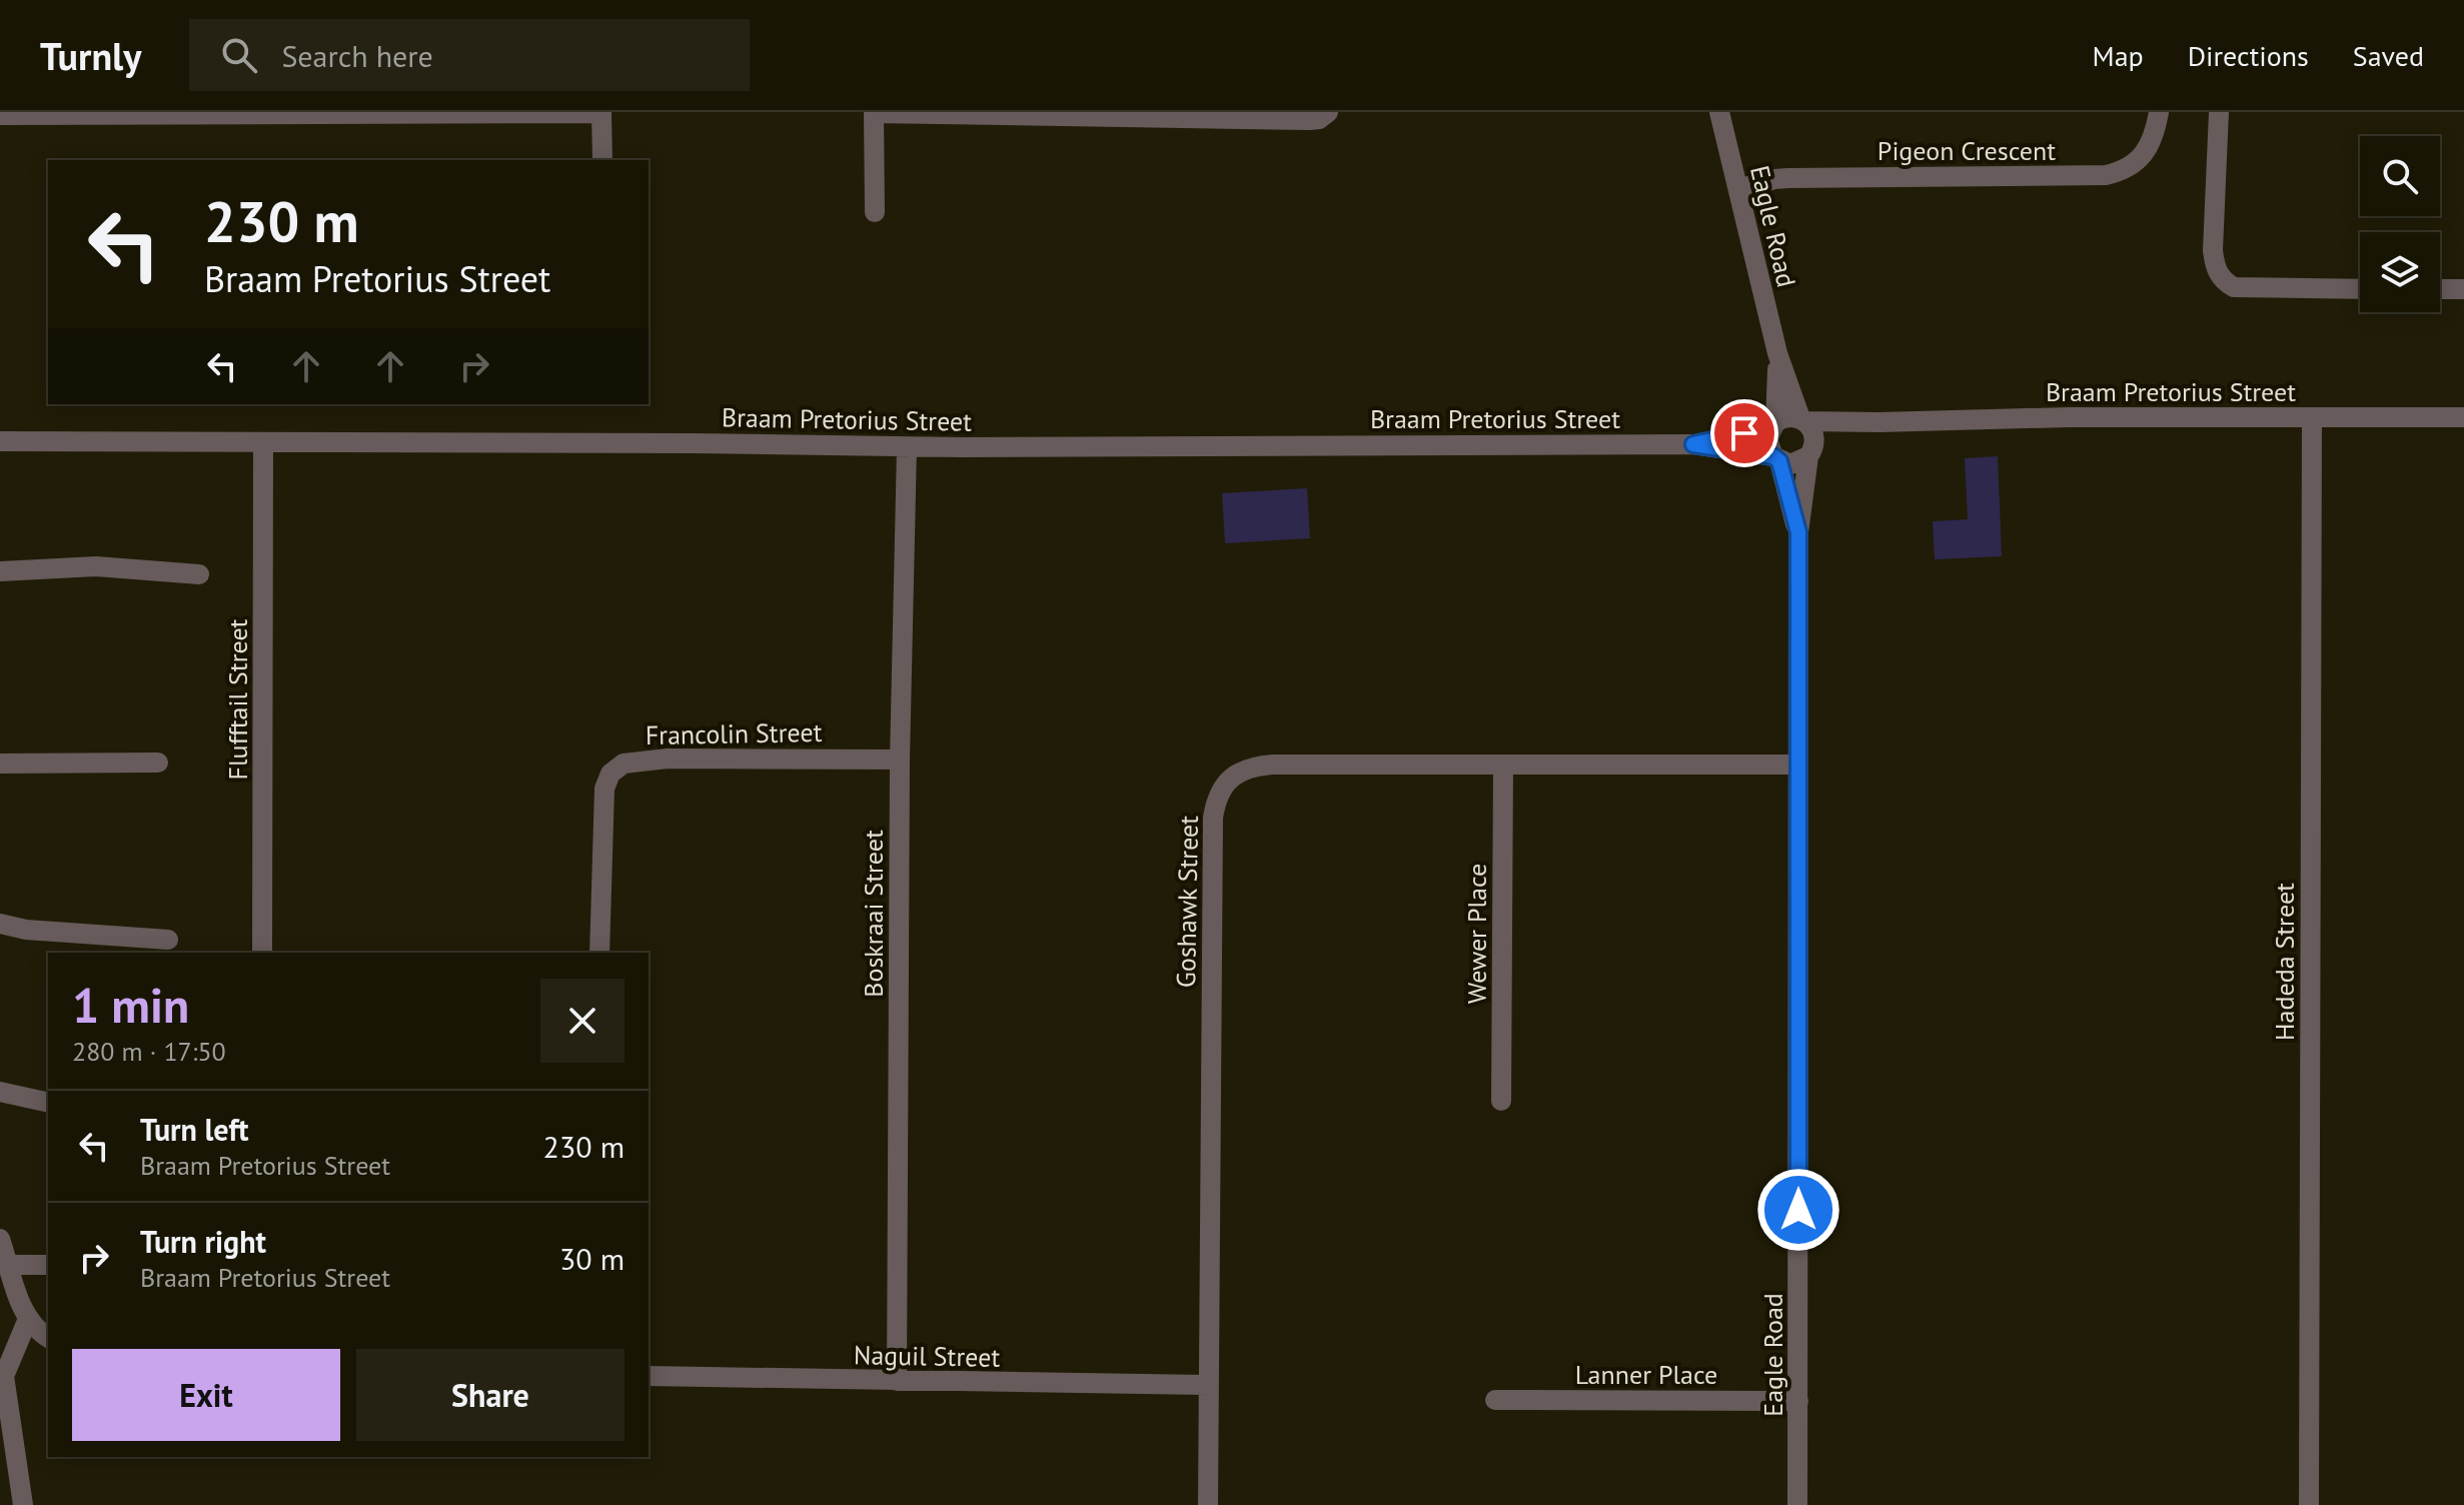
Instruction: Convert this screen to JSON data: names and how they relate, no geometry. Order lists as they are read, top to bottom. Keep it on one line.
{"streets":{"street":["Pigeon Crescent","Eagle Road","Braam Pretorius Street","Flufftail Street","Francolin Street","Goshawk Street","Boskraai Street","Wewer Place","Hadeda Street","Naguil Street","Lanner Place"]},"crossings":[["Pigeon Crescent","Eagle Road"],["Eagle Road","Braam Pretorius Street"],["Eagle Road","Goshawk Street"],["Eagle Road","Lanner Place"],["Braam Pretorius Street","Flufftail Street"],["Braam Pretorius Street","Boskraai Street"],["Braam Pretorius Street","Hadeda Street"],["Francolin Street","Boskraai Street"],["Goshawk Street","Wewer Place"],["Goshawk Street","Naguil Street"],["Boskraai Street","Naguil Street"]],"page":{"header":"Turnly","search":"Search here","nav":["Map","Directions","Saved"],"turn":["230 m","Braam Pretorius Street"],"heading":["1 min","280 m · 17:50"],"list":[{"name":"Turn left","note":"Braam Pretorius Street","value":"230 m"},{"name":"Turn right","note":"Braam Pretorius Street","value":"30 m"}],"buttons":["Exit","Share"]}}
